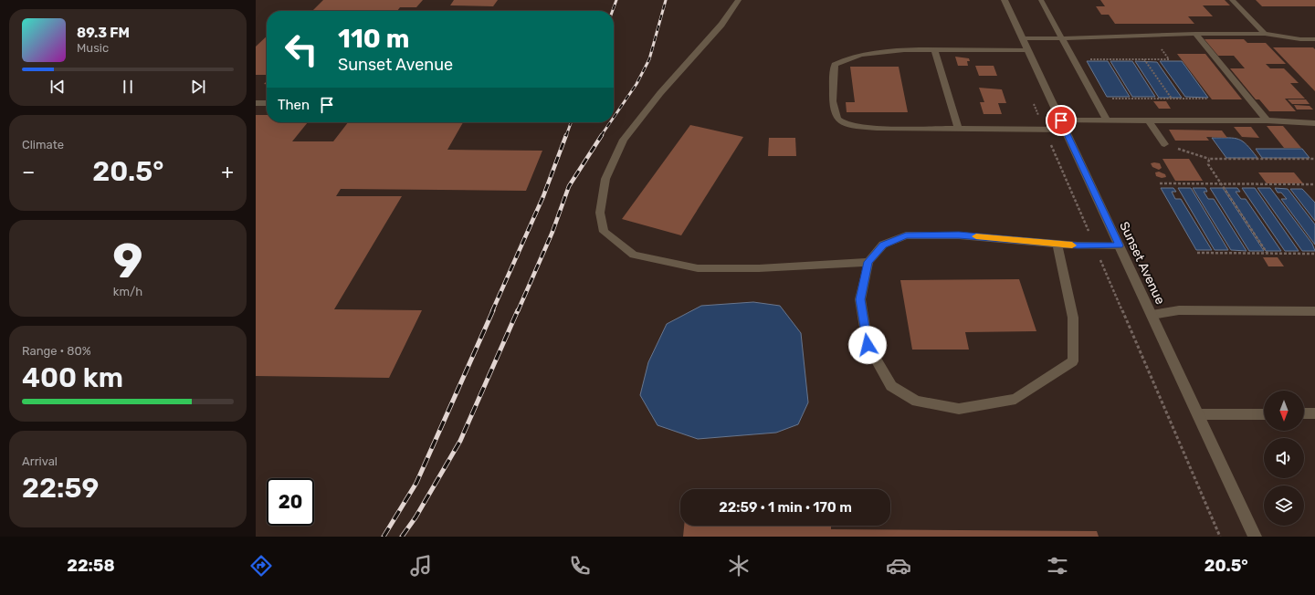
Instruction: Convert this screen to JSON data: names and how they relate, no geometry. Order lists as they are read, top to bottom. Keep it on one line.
{"streets":{"street":["Sunset Avenue"]},"north":"bottom","page":{"turn":["110 m","Sunset Avenue"],"song":["89.3 FM","Music"],"then":"Then","tile":["Climate",["9","km/h"],["Range · 80%","400 km"],["Arrival","22:59"]],"heat":["−","20.5°","+"],"limit":"20","trip":"22:59 · 1 min · 170 m","tabs":["22:58","20.5°"]}}
